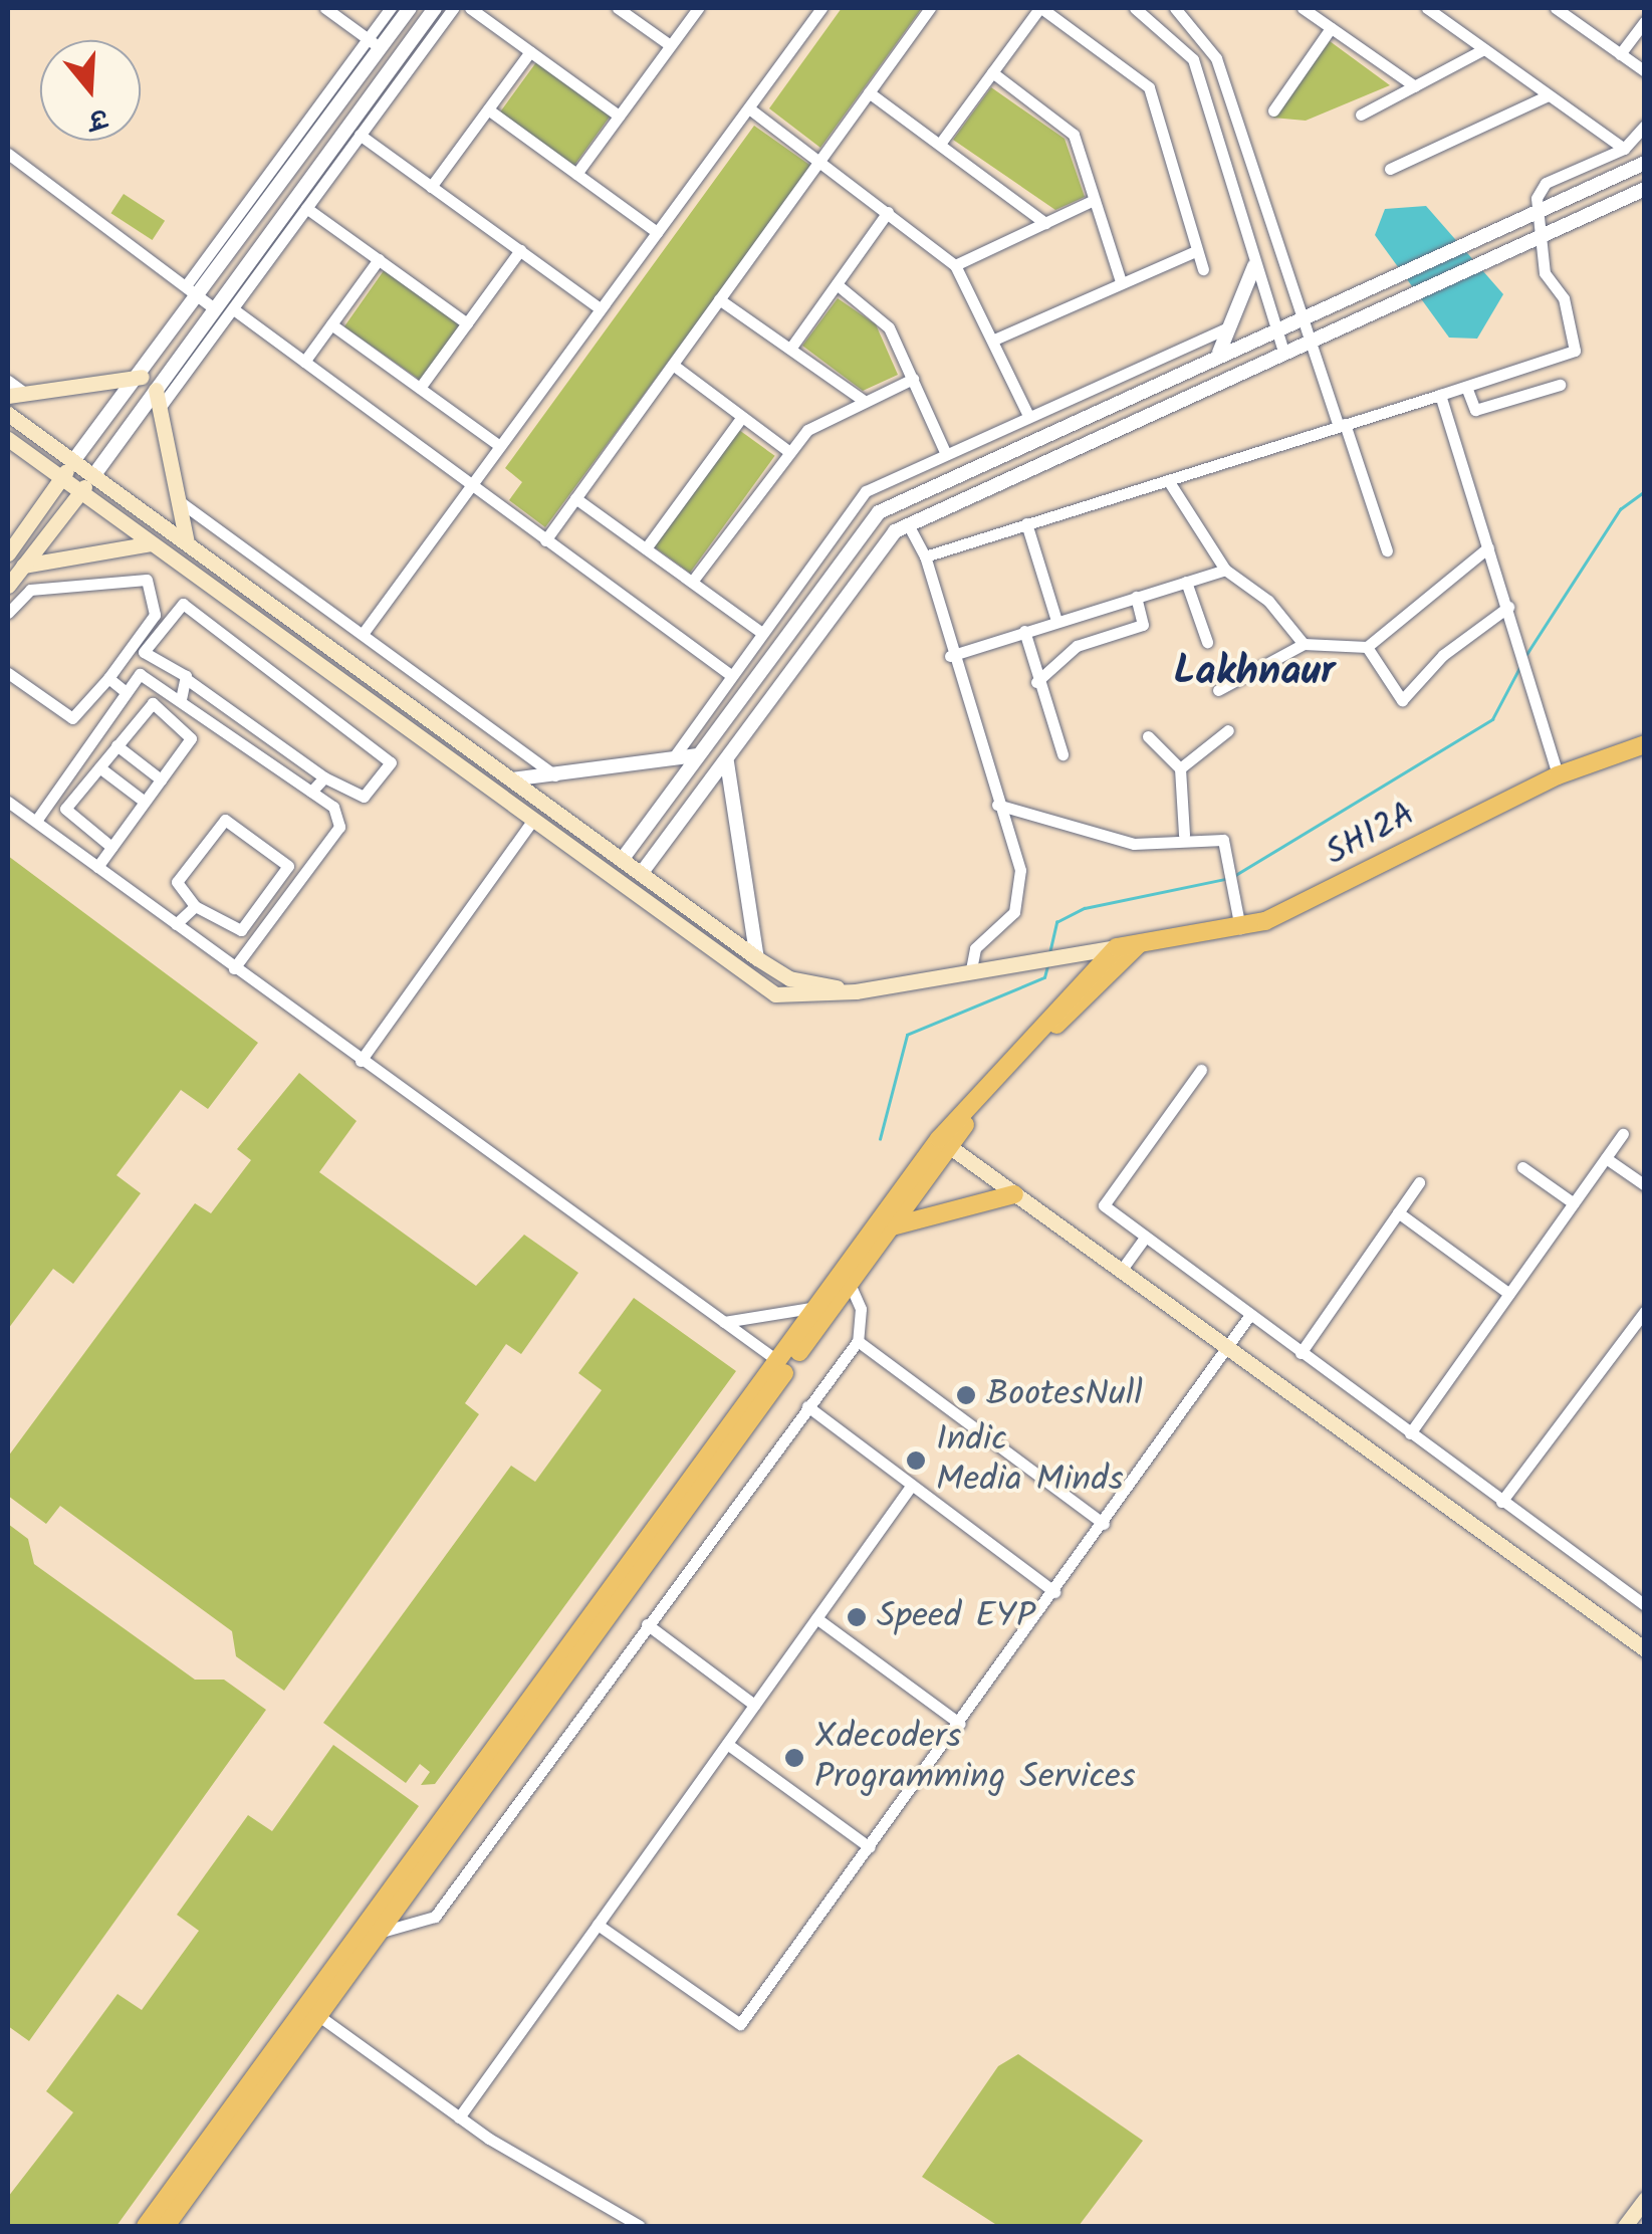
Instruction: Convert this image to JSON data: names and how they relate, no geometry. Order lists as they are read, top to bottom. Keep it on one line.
{"streets":{"main road":["SH12A"]},"districts":["Lakhnaur"],"places":["BootesNull","Indic Media Minds","Speed EYP","Xdecoders Programming Services"],"north":"bottom"}
